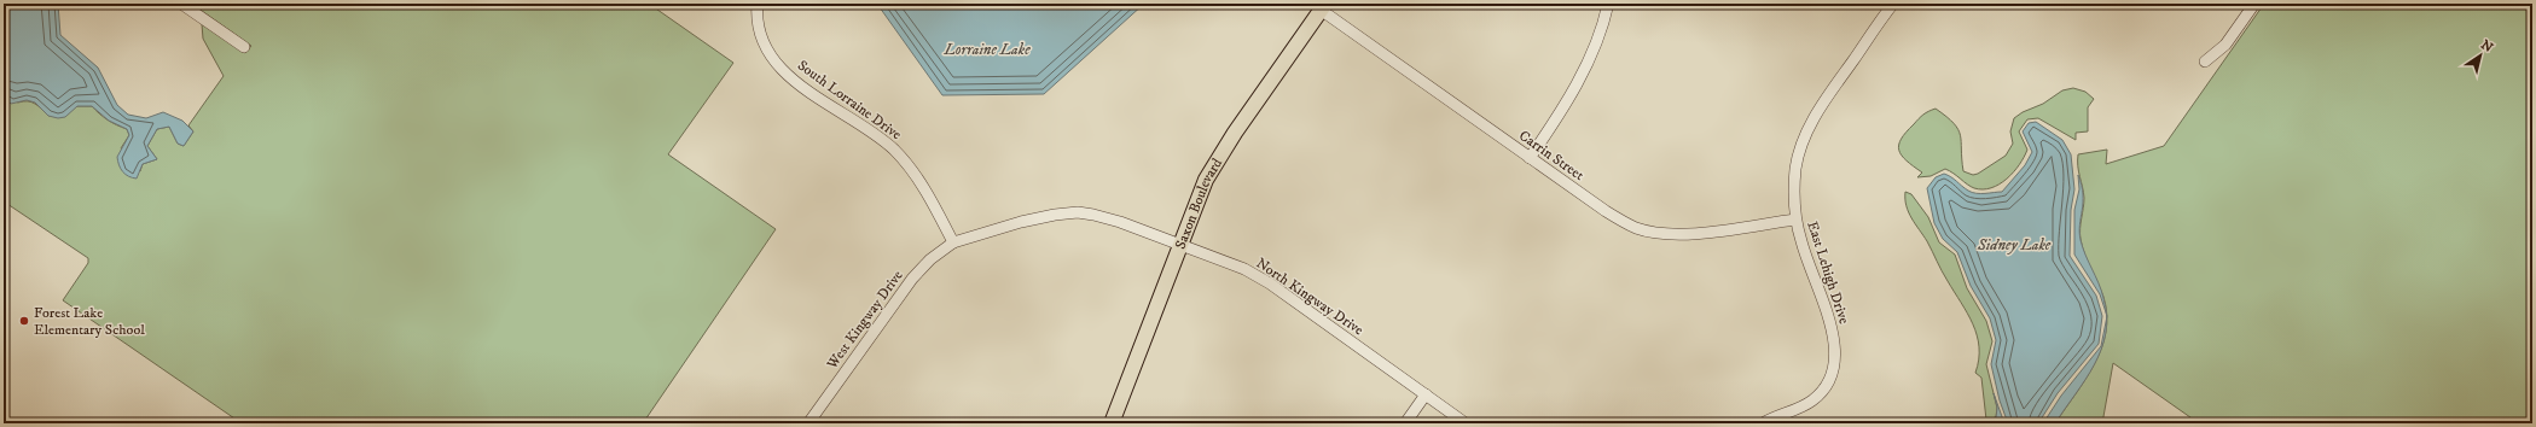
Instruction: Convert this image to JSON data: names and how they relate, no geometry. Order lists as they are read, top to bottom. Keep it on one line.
{"streets":{"main road":["Saxon Boulevard"],"street":["South Lorraine Drive","Carrin Street","East Lehigh Drive","North Kingway Drive","West Kingway Drive"]},"crossings":[["South Lorraine Drive","North Kingway Drive"],["South Lorraine Drive","West Kingway Drive"],["Carrin Street","Saxon Boulevard"],["Carrin Street","East Lehigh Drive"],["Saxon Boulevard","North Kingway Drive"],["North Kingway Drive","West Kingway Drive"]],"water":["Lorraine Lake","Sidney Lake"],"places":["Forest Lake Elementary School"],"north":"top right"}
